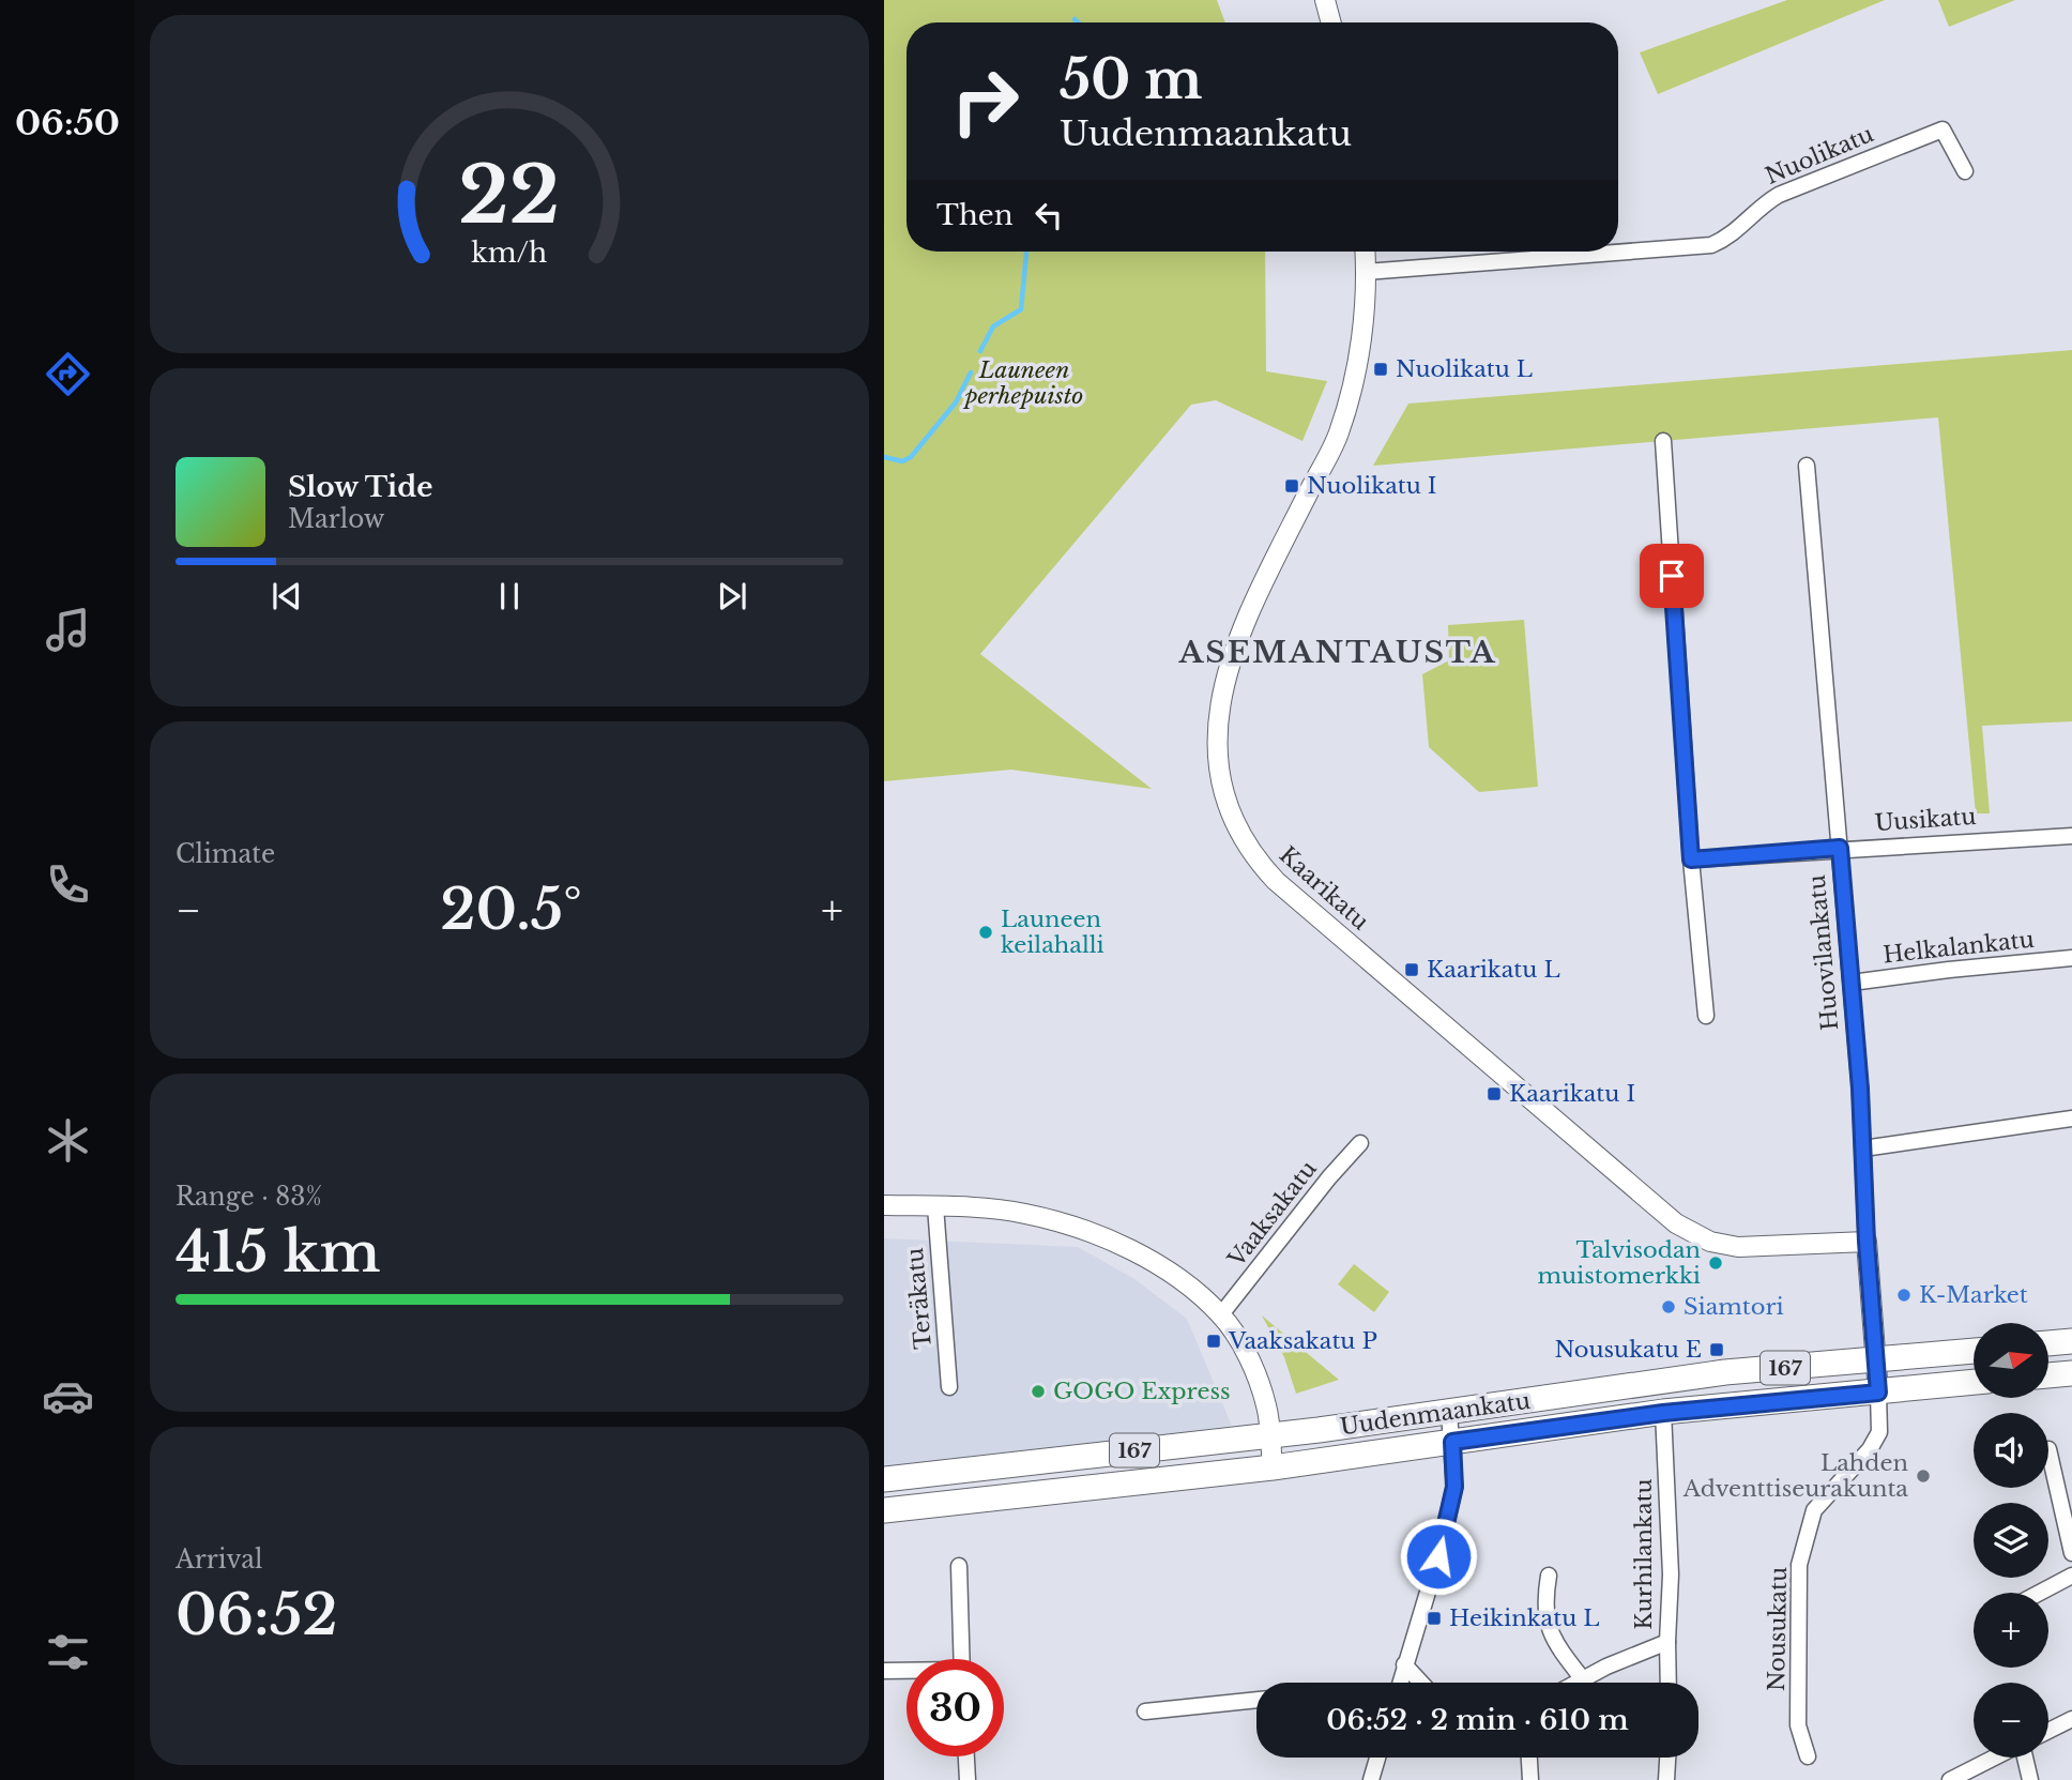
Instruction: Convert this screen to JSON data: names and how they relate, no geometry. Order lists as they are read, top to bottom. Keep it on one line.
{"streets":{"main road":["167","Uudenmaankatu"],"street":["Nuolikatu","Uusikatu","Kaarikatu","Helkalankatu","Huovilankatu","Vaaksakatu","Teräkatu","Kurhilankatu","Nousukatu"]},"crossings":[["Nuolikatu","Kaarikatu"],["Uusikatu","Huovilankatu"],["Kaarikatu","Huovilankatu"],["Helkalankatu","Huovilankatu"],["Huovilankatu","Uudenmaankatu"],["Huovilankatu","Nousukatu"],["Uudenmaankatu","Kurhilankatu"],["Uudenmaankatu","Nousukatu"]],"districts":["ASEMANTAUSTA"],"parks":["Launeen perhepuisto"],"places":{"transit":["Nuolikatu L","Nuolikatu I","Kaarikatu L","Kaarikatu I","Vaaksakatu P","Nousukatu E","Heikinkatu L"],"other":["Launeen keilahalli","Talvisodan muistomerkki","K-Market","Siamtori","GOGO Express","Lahden Adventtiseurakunta"]},"north":"right","page":{"tabs":"06:50","turn":["50 m","Uudenmaankatu"],"then":"Then","song":["Slow Tide","Marlow"],"tile":["Climate",["Range · 83%","415 km"],["Arrival","06:52"]],"heat":["−","20.5°","+"],"map_buttons":["+","−"],"limit":"30","trip":"06:52 · 2 min · 610 m","gauge":["22","km/h"]}}
